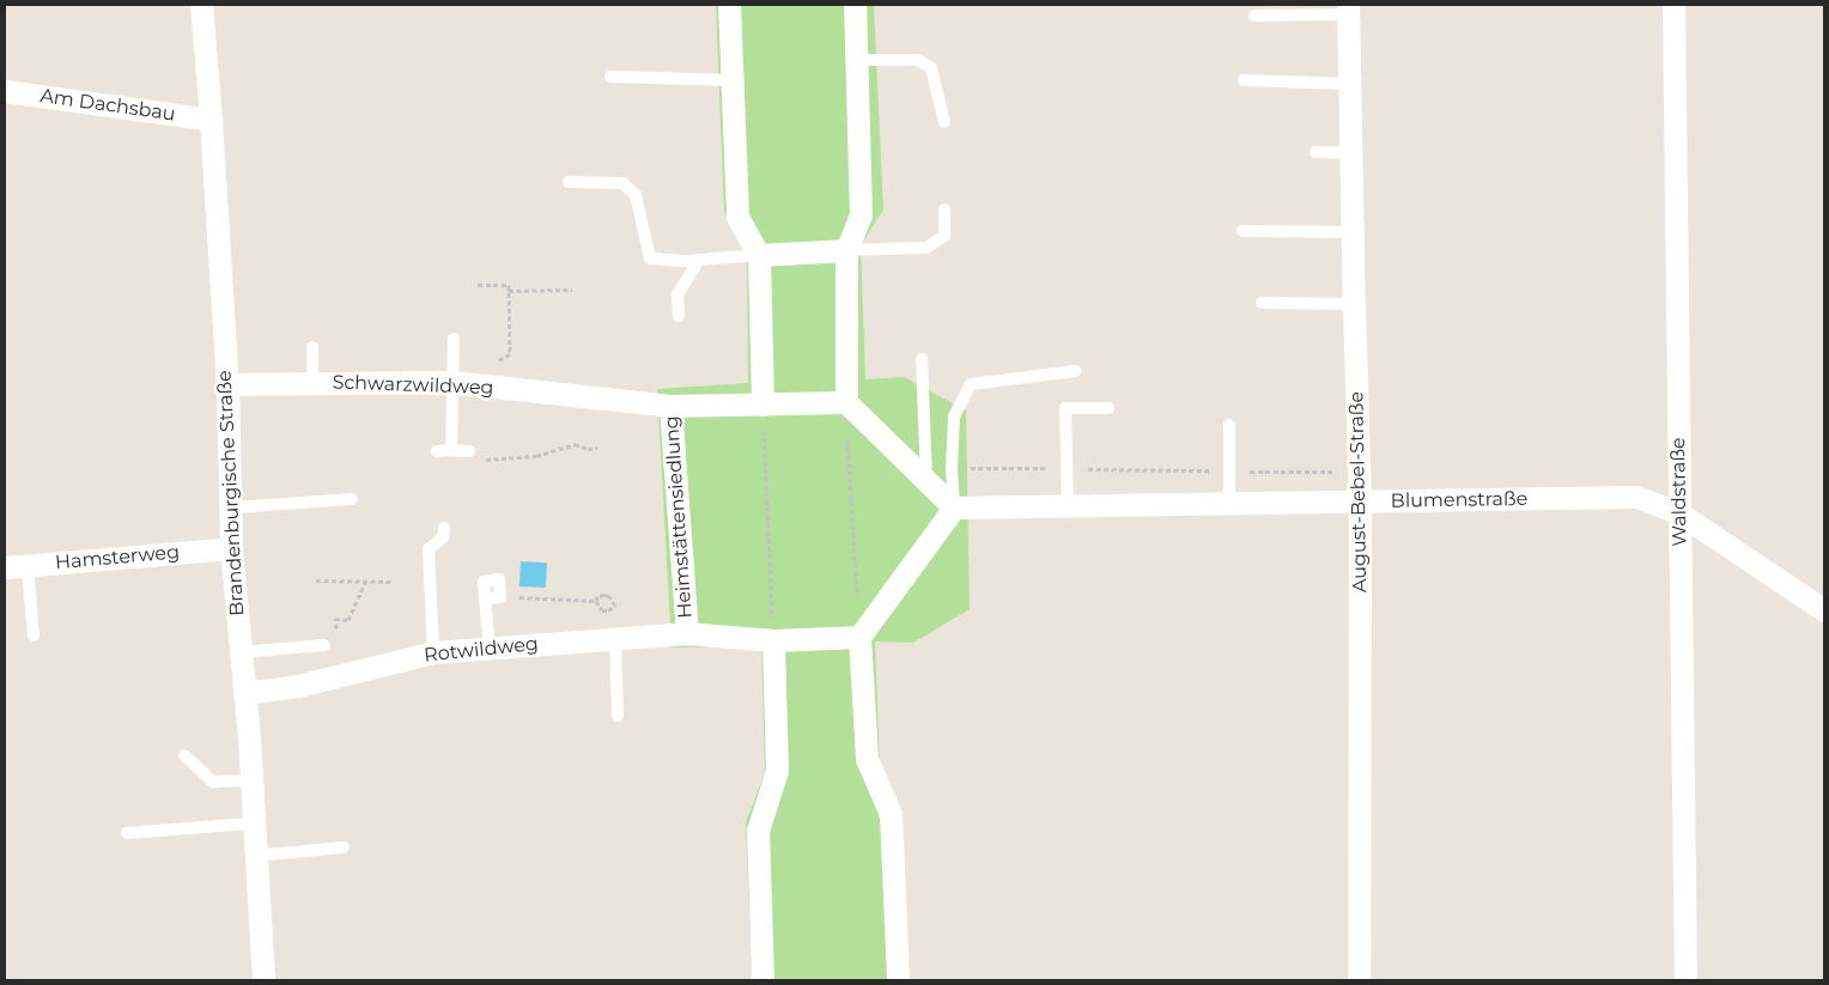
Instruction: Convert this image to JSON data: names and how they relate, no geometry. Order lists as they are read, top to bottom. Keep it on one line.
{"streets":{"street":["Am Dachsbau","Schwarzwildweg","August-Bebel-Straße","Waldstraße","Brandenburgische Straße","Blumenstraße","Heimstättensiedlung","Hamsterweg","Rotwildweg"]},"crossings":[["Am Dachsbau","Brandenburgische Straße"],["Schwarzwildweg","Brandenburgische Straße"],["Schwarzwildweg","Heimstättensiedlung"],["August-Bebel-Straße","Blumenstraße"],["Waldstraße","Blumenstraße"],["Brandenburgische Straße","Hamsterweg"],["Brandenburgische Straße","Rotwildweg"],["Heimstättensiedlung","Rotwildweg"]]}
